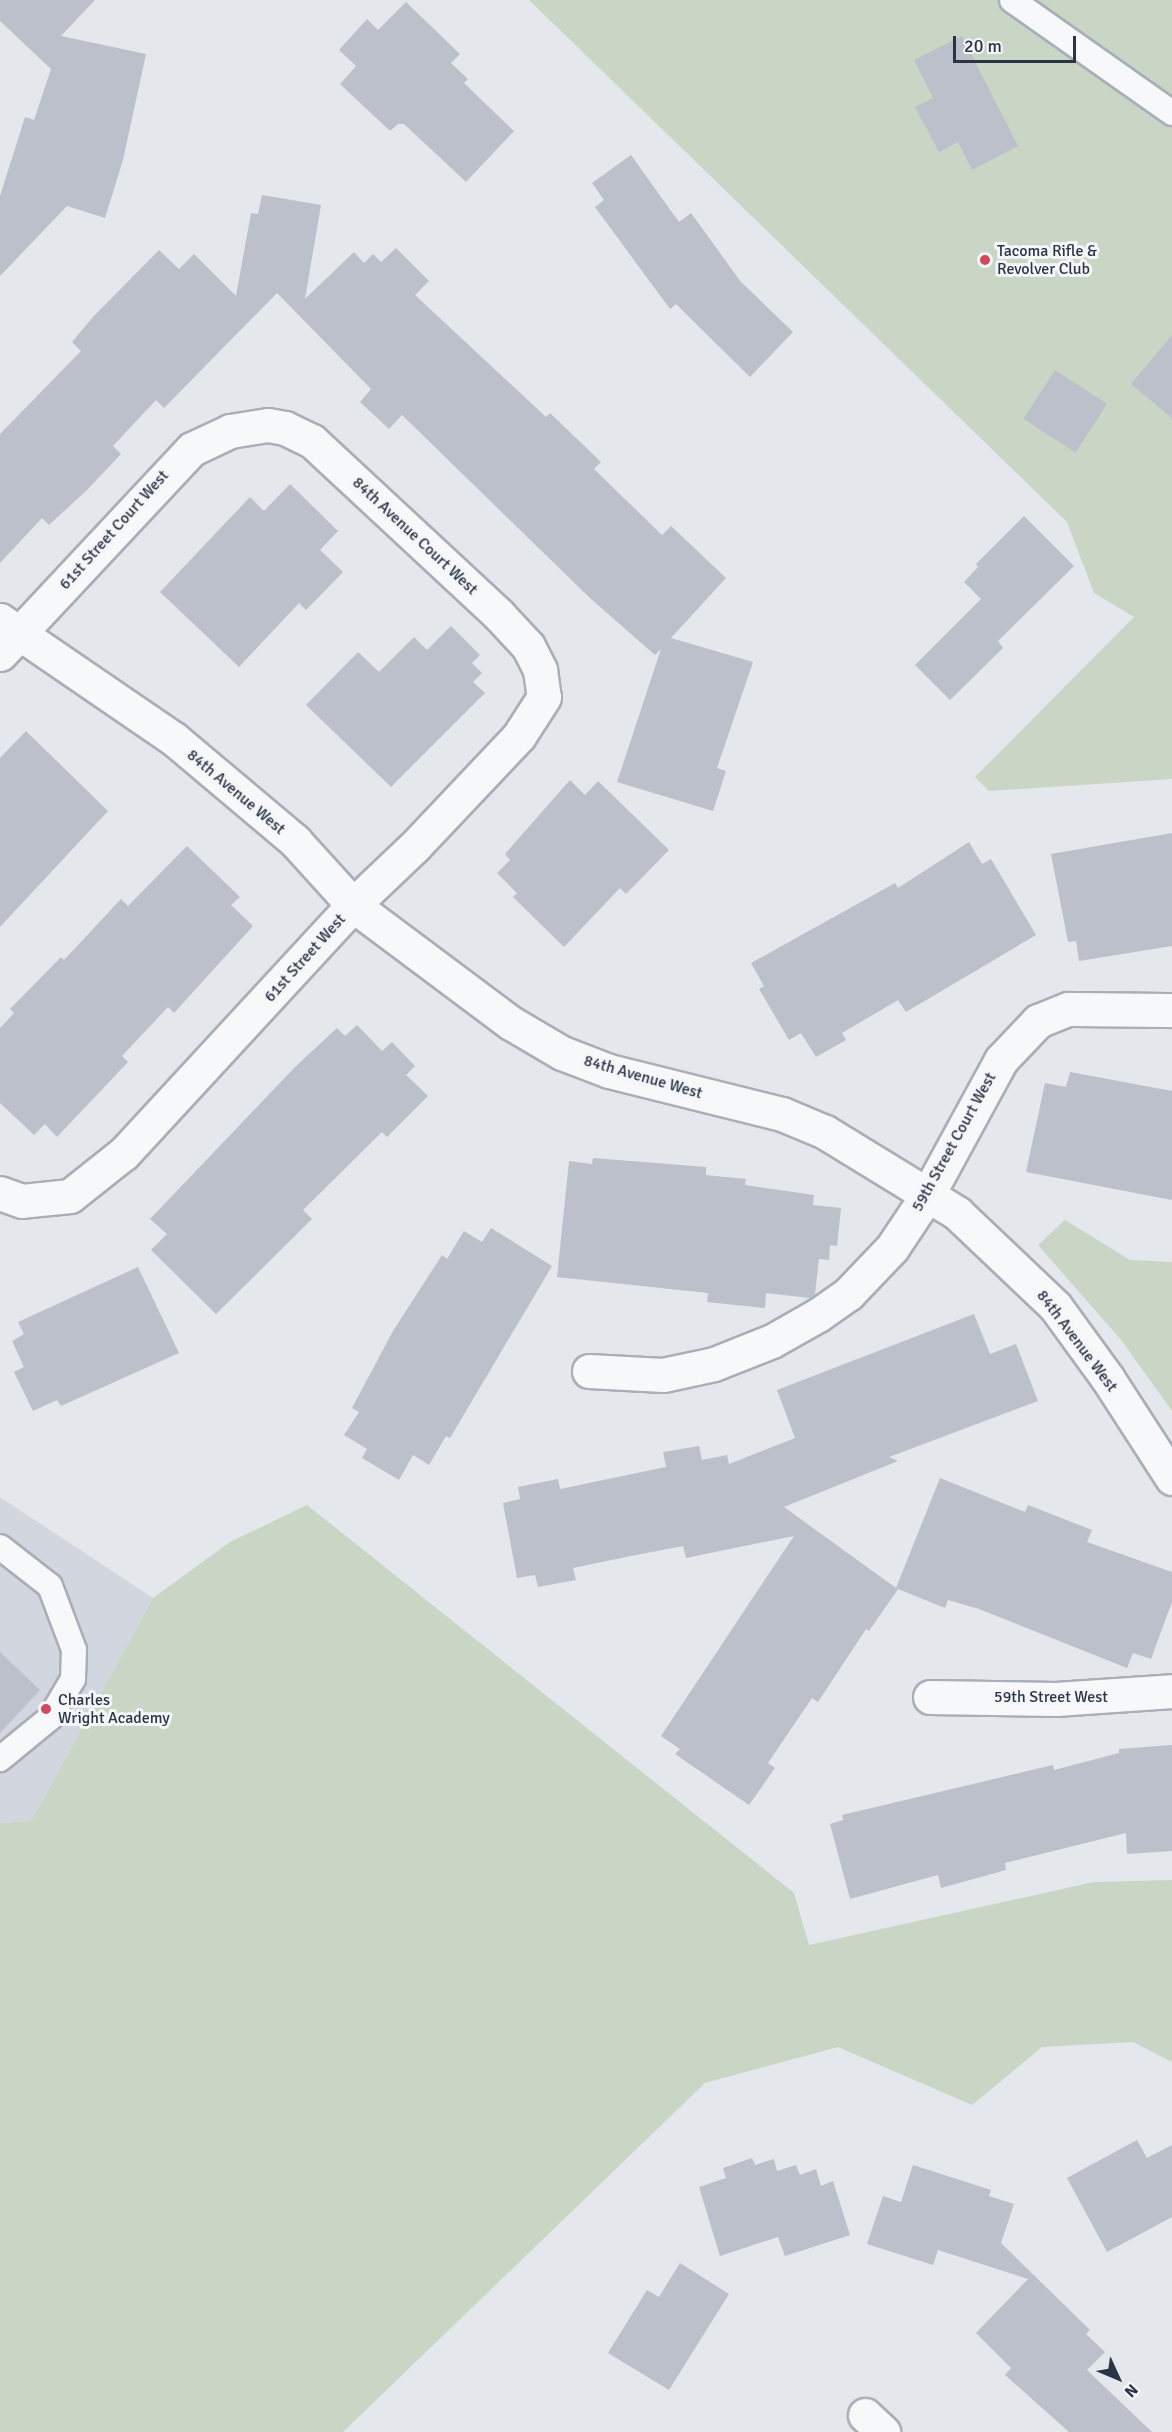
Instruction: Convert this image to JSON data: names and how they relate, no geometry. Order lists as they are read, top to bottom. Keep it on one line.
{"streets":{"street":["61st Street Court West","84th Avenue Court West","84th Avenue West","61st Street West","59th Street Court West","59th Street West"]},"crossings":[["61st Street Court West","84th Avenue Court West"],["61st Street Court West","84th Avenue West"],["84th Avenue Court West","61st Street West"],["84th Avenue West","61st Street West"],["84th Avenue West","59th Street Court West"]],"places":["Tacoma Rifle & Revolver Club","Charles Wright Academy"],"scale_bar":"20 m","north":"bottom right"}
